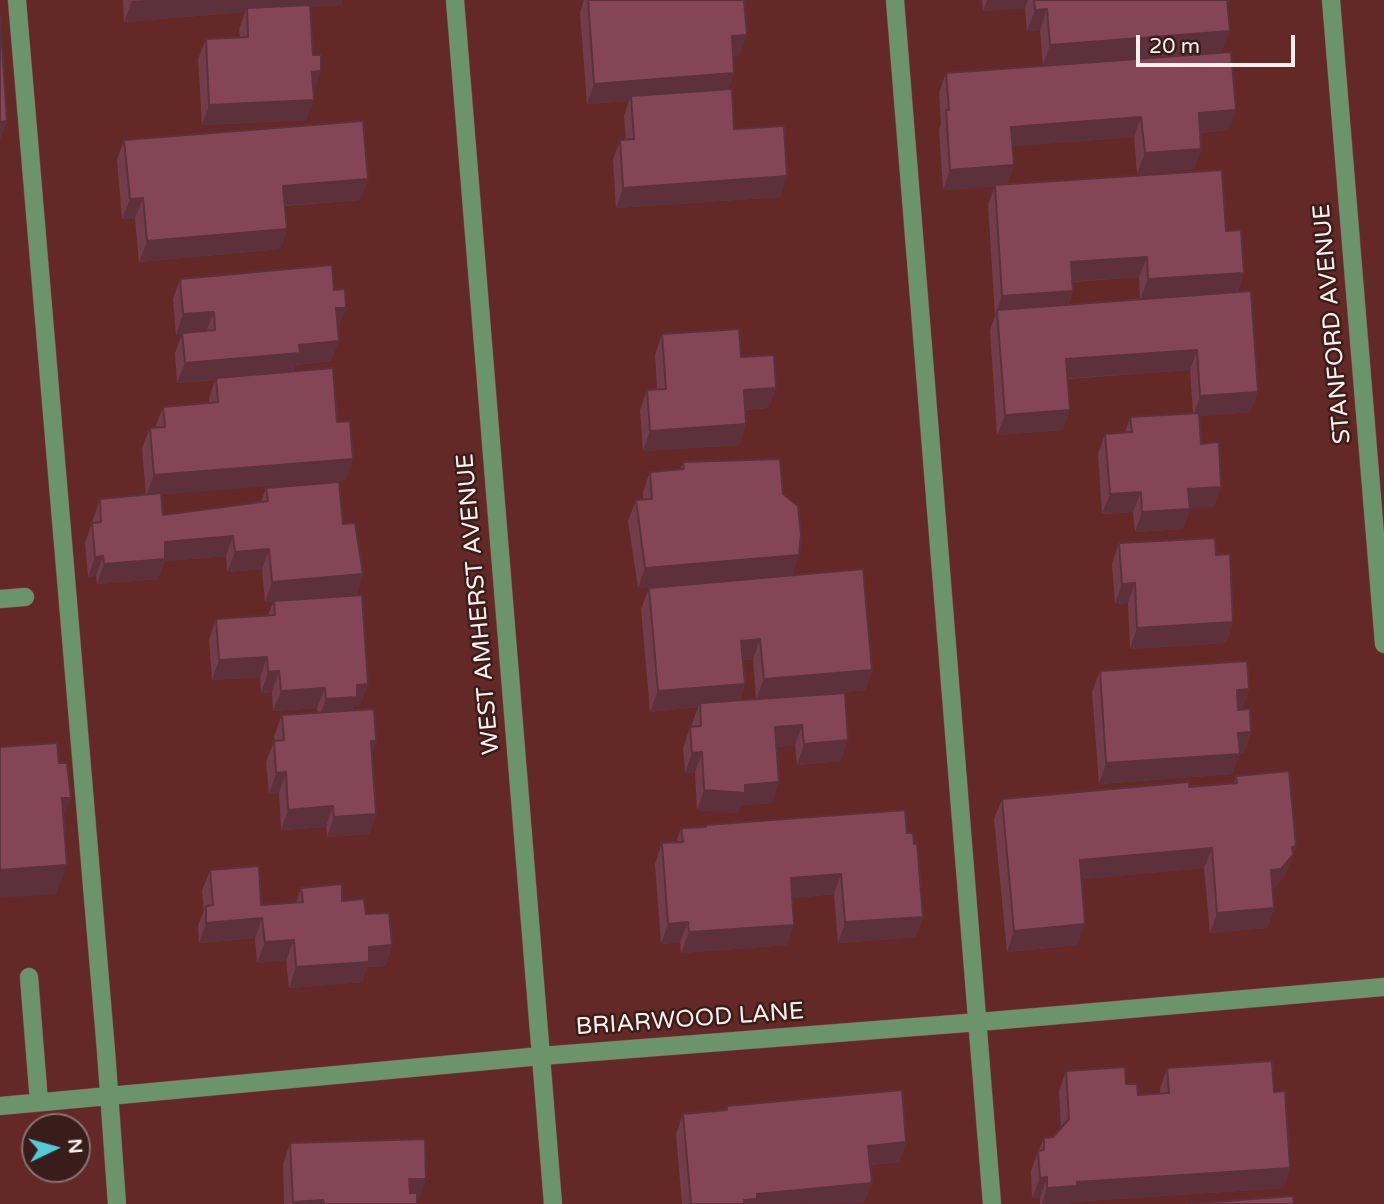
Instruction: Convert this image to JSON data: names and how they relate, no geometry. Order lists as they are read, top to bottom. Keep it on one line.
{"streets":{"street":["STANFORD AVENUE","WEST AMHERST AVENUE","BRIARWOOD LANE"]},"crossings":[["WEST AMHERST AVENUE","BRIARWOOD LANE"]],"scale_bar":"20 m","north":"right"}
